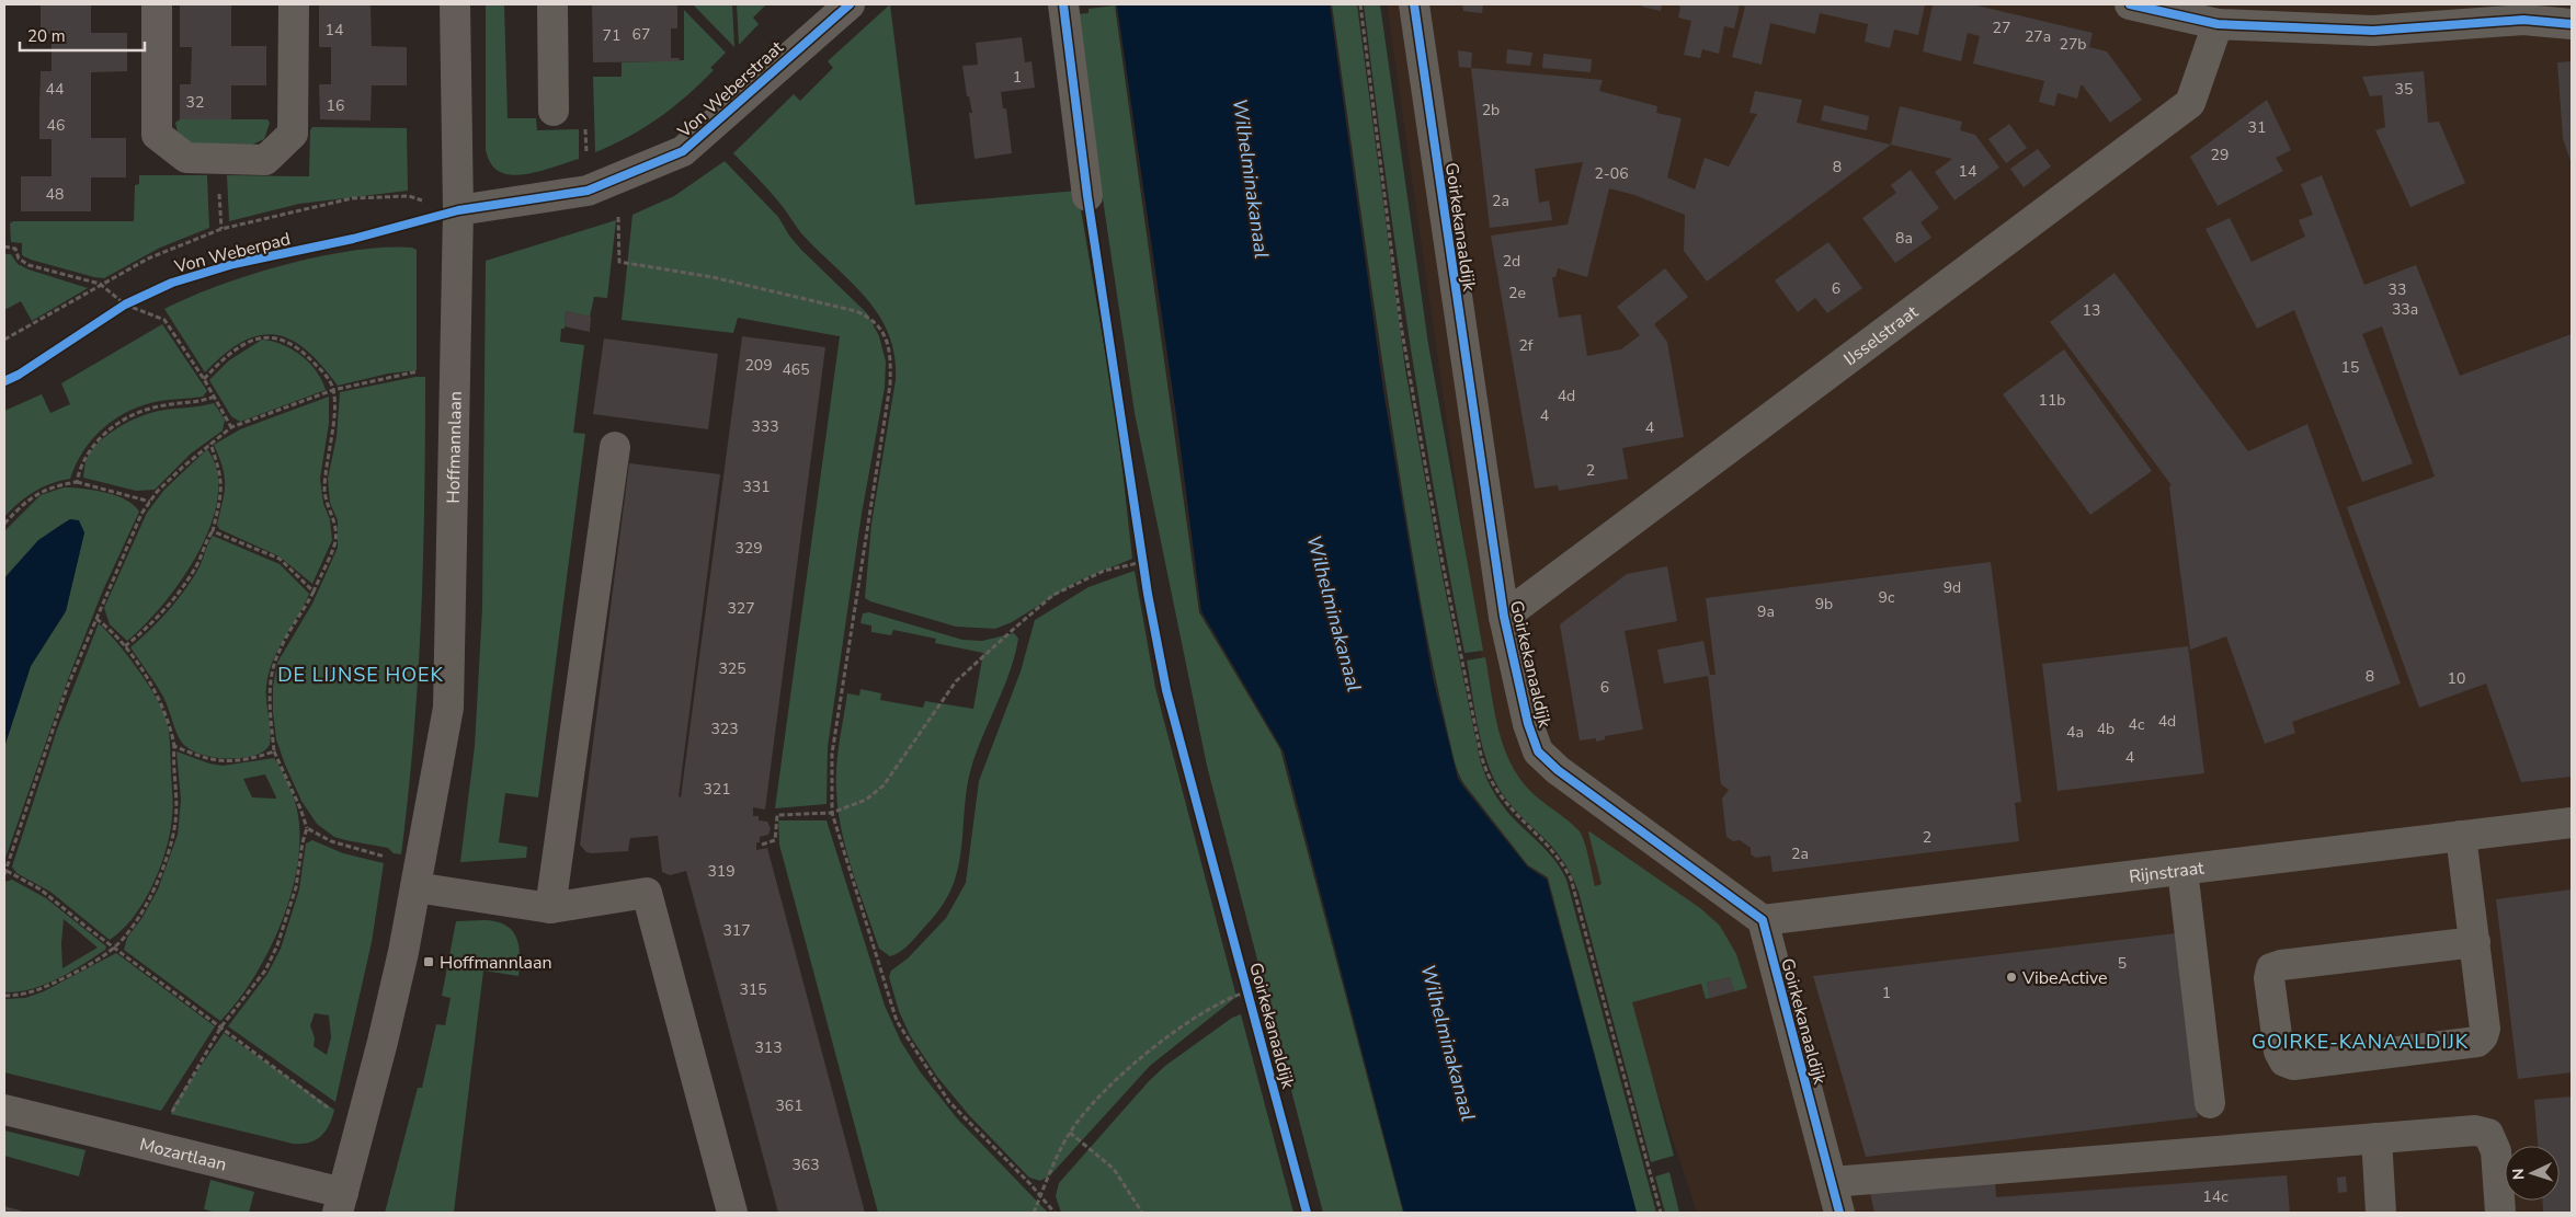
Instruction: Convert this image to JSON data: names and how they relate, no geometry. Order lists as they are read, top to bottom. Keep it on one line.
{"streets":{"street":["Von Weberstraat","Goirkekanaaldijk","IJsselstraat","Hoffmannlaan","Rijnstraat","Mozartlaan"],"cycle path":["Von Weberpad"]},"crossings":[["Von Weberstraat","Hoffmannlaan"],["Goirkekanaaldijk","IJsselstraat"],["Goirkekanaaldijk","Rijnstraat"],["Hoffmannlaan","Mozartlaan"]],"districts":["DE LIJNSE HOEK","GOIRKE-KANAALDIJK"],"water":["Wilhelminakanaal"],"places":{"transit":["Hoffmannlaan"],"other":["VibeActive"]},"house_numbers":["27","14","67","71","27a","27b","1","44","35","32","16","2b","46","31","29","8","14","2-06","48","2a","8a","2d","6","33","2e","33a","13","2f","209","15","465","4d","11b","4","333","4","2","331","329","9d","9c","9b","327","9a","325","8","10","6","4d","4c","323","4b","4a","4","321","2","2a","319","317","5","315","1","313","361","363","14c"],"scale_bar":"20 m","north":"left"}
